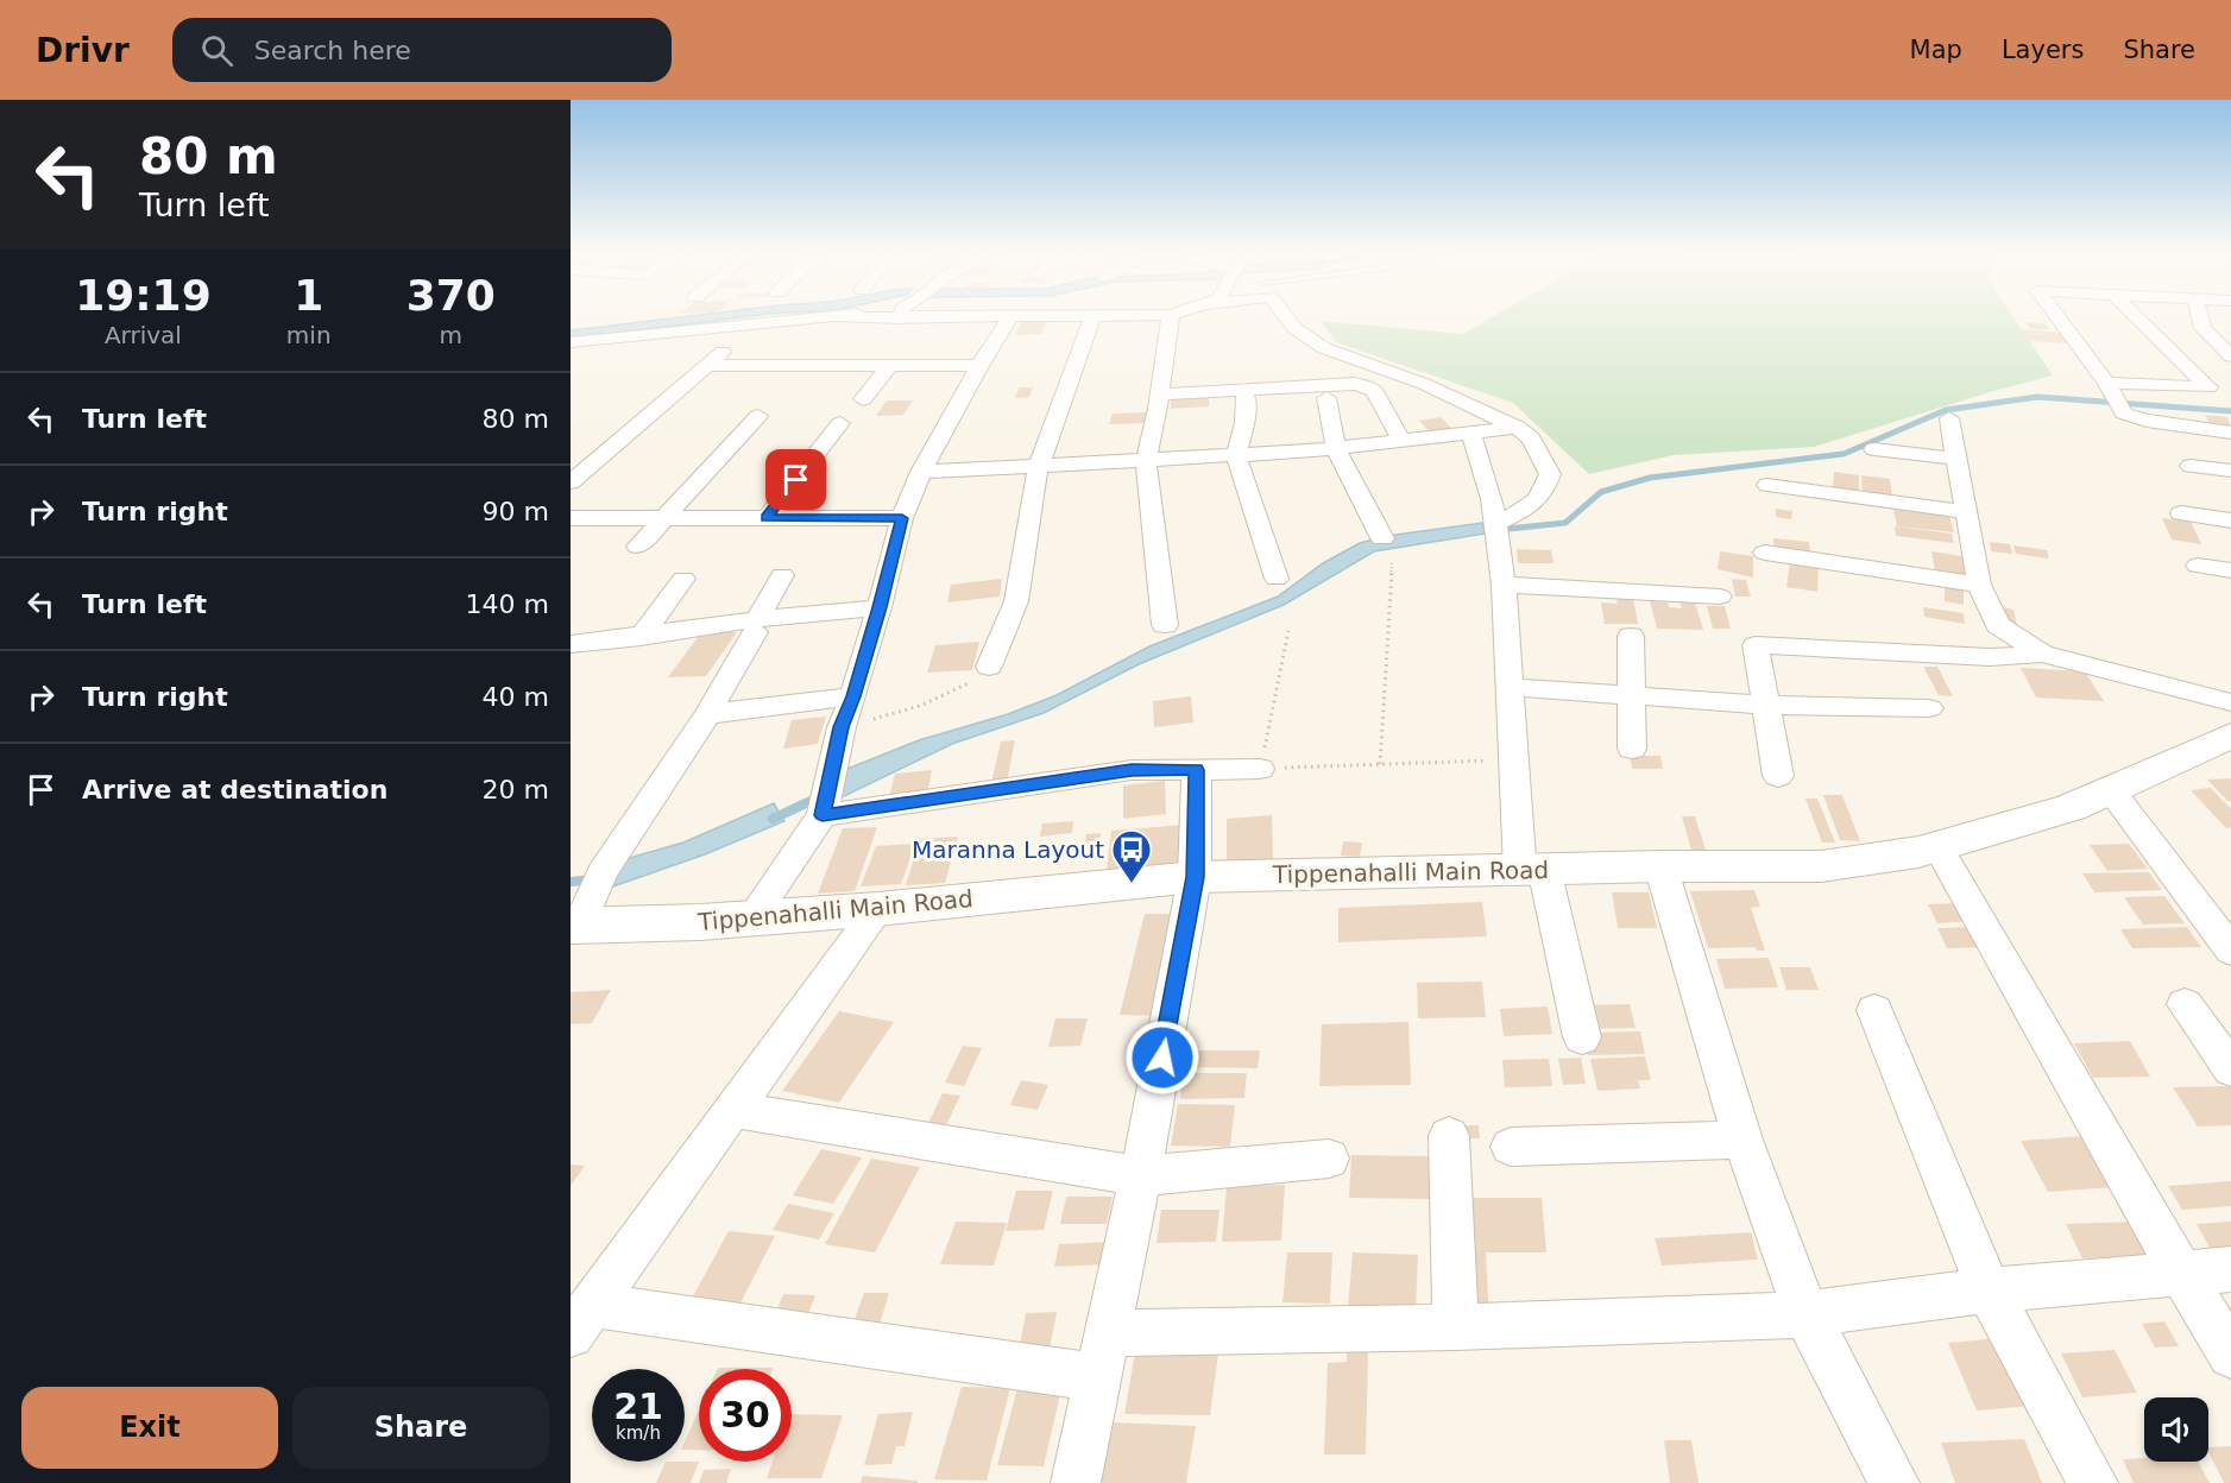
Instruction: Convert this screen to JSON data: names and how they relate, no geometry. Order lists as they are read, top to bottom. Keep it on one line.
{"streets":{"street":["Tippenahalli Main Road"]},"places":{"bus stop":["Maranna Layout"]},"page":{"header":"Drivr","search":"Search here","nav":["Map","Layers","Share"],"turn":["80 m","Turn left"],"eta":["19:19","Arrival","1","min","370","m"],"list":[{"name":"Turn left","value":"80 m"},{"name":"Turn right","value":"90 m"},{"name":"Turn left","value":"140 m"},{"name":"Turn right","value":"40 m"},{"name":"Arrive at destination","value":"20 m"}],"speed":"21 km/h","limit":"30","buttons":["Exit","Share"]}}
